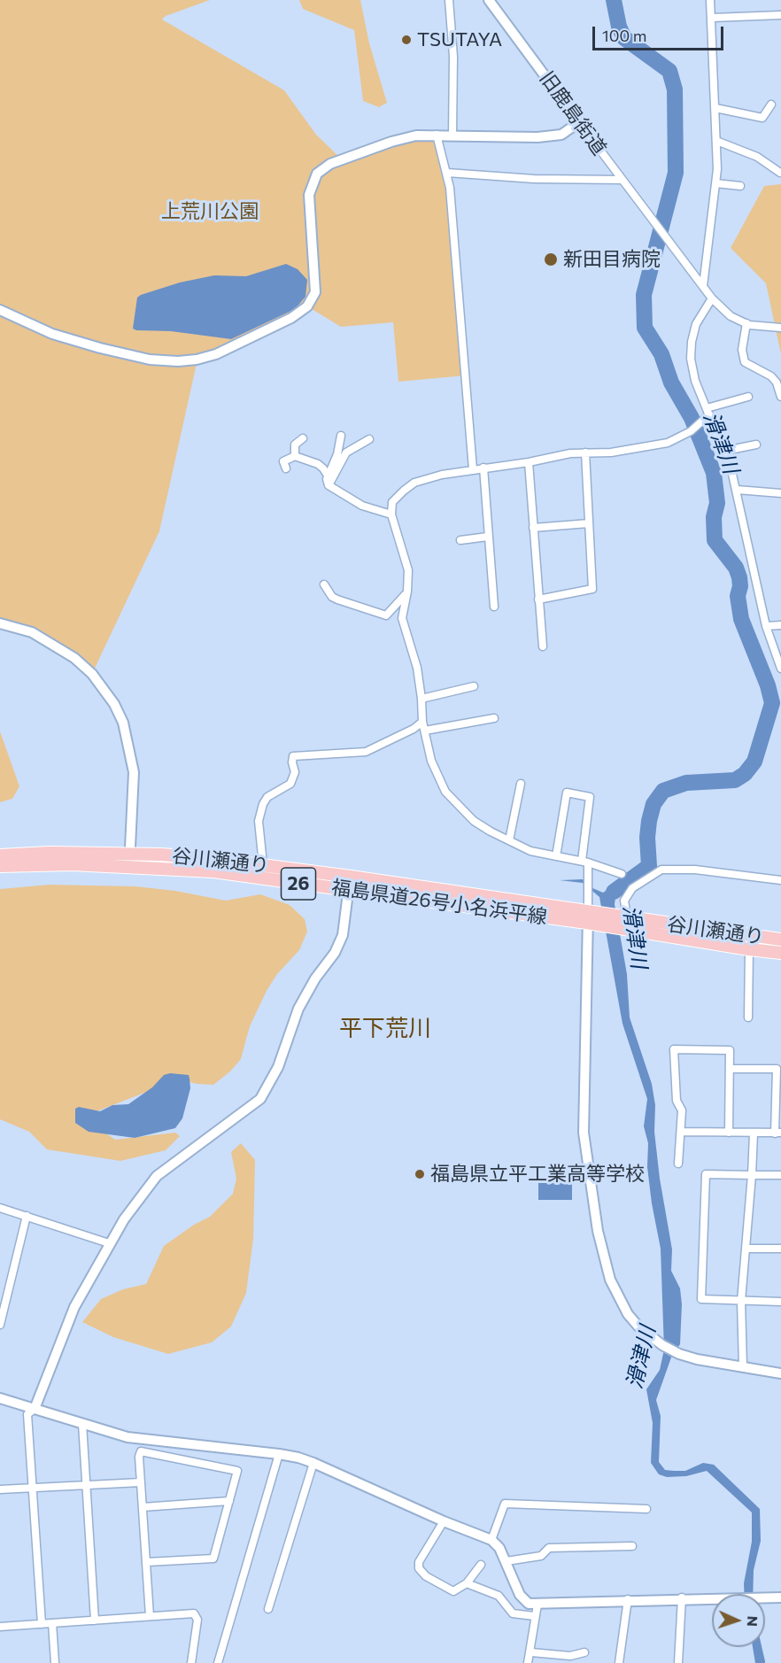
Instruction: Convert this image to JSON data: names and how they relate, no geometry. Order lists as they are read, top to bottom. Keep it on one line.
{"streets":{"main road":["谷川瀬通り","26","福島県道26号小名浜平線"],"street":["旧鹿島街道"]},"crossings":[["谷川瀬通り","福島県道26号小名浜平線"]],"districts":["平下荒川"],"water":["滑津川"],"parks":["上荒川公園"],"places":["TSUTAYA","新田目病院","福島県立平工業高等学校"],"scale_bar":"100 m","north":"right"}
